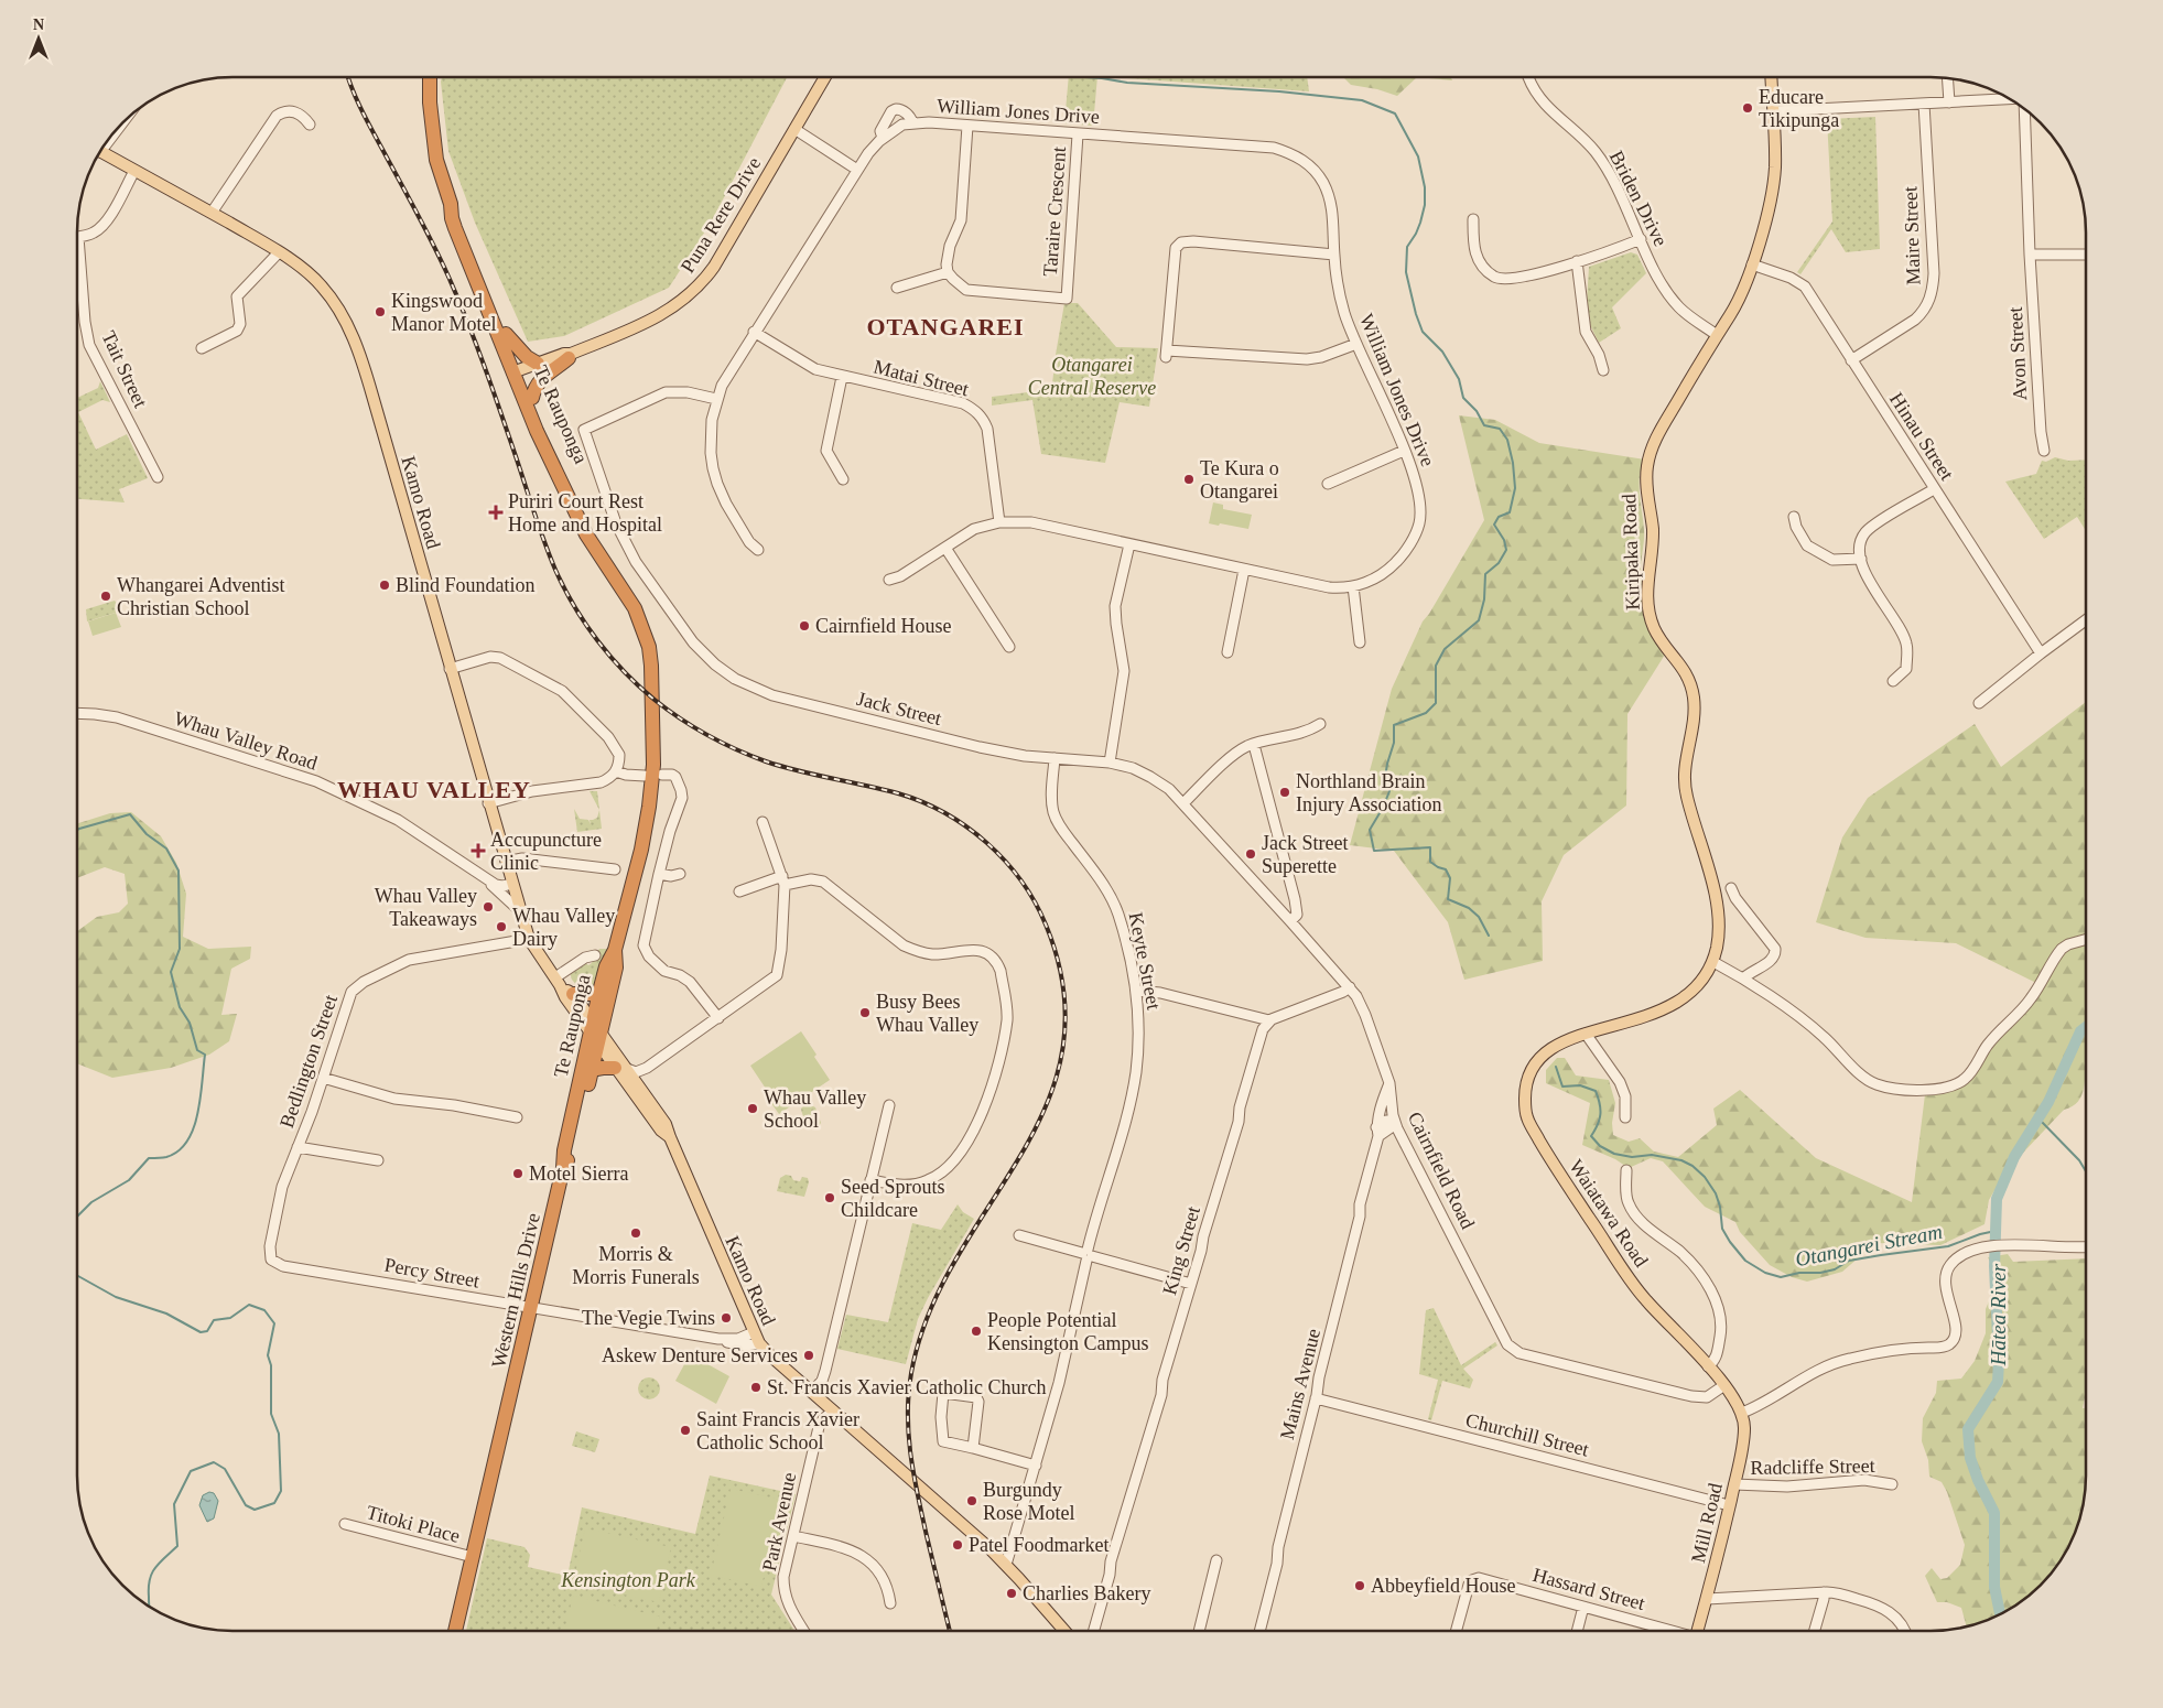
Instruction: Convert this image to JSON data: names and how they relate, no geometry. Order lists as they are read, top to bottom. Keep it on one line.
{"streets":{"highway":["Te Rauponga","Western Hills Drive"],"main road":["Puna Rere Drive","Kamo Road","Kiripaka Road","Waiatawa Road","Mill Road"],"street":["William Jones Drive","Briden Drive","Taraire Crescent","Maire Street","Avon Street","Tait Street","Matai Street","Hinau Street","Jack Street","Whau Valley Road","Keyte Street","Bedlington Street","Cairnfield Road","King Street","Percy Street","Mains Avenue","Churchill Street","Radcliffe Street","Park Avenue","Titoki Place","Hassard Street"]},"crossings":[["William Jones Drive","Taraire Crescent"],["William Jones Drive","Matai Street"],["William Jones Drive","Jack Street"],["Briden Drive","Kiripaka Road"],["Puna Rere Drive","Te Rauponga"],["Maire Street","Hinau Street"],["Te Rauponga","Kamo Road"],["Te Rauponga","Western Hills Drive"],["Hinau Street","Kiripaka Road"],["Kamo Road","Whau Valley Road"],["Kamo Road","Keyte Street"],["Kamo Road","Bedlington Street"],["Kamo Road","Percy Street"],["Kamo Road","Western Hills Drive"],["Kamo Road","Park Avenue"],["Kiripaka Road","Waiatawa Road"],["Jack Street","Keyte Street"],["Jack Street","Cairnfield Road"],["Bedlington Street","Percy Street"],["Cairnfield Road","Waiatawa Road"],["Cairnfield Road","Mains Avenue"],["Waiatawa Road","Mill Road"],["Percy Street","Western Hills Drive"],["Western Hills Drive","Titoki Place"],["Mains Avenue","Churchill Street"],["Churchill Street","Mill Road"],["Radcliffe Street","Mill Road"]],"districts":["OTANGAREI","WHAU VALLEY"],"water":["Otangarei Stream","Hātea River"],"parks":["Otangarei Central Reserve","Kensington Park"],"places":{"other":["Educare Tikipunga","Kingswood Manor Motel","Te Kura o Otangarei","Blind Foundation","Whangarei Adventist Christian School","Cairnfield House","Northland Brain Injury Association","Jack Street Superette","Whau Valley Takeaways","Whau Valley Dairy","Busy Bees Whau Valley","Whau Valley School","Motel Sierra","Seed Sprouts Childcare","Morris & Morris Funerals","The Vegie Twins","People Potential Kensington Campus","Askew Denture Services","St. Francis Xavier Catholic Church","Saint Francis Xavier Catholic School","Burgundy Rose Motel","Patel Foodmarket","Abbeyfield House","Charlies Bakery"],"health":["Puriri Court Rest Home and Hospital","Accupuncture Clinic"]},"north":"top"}
